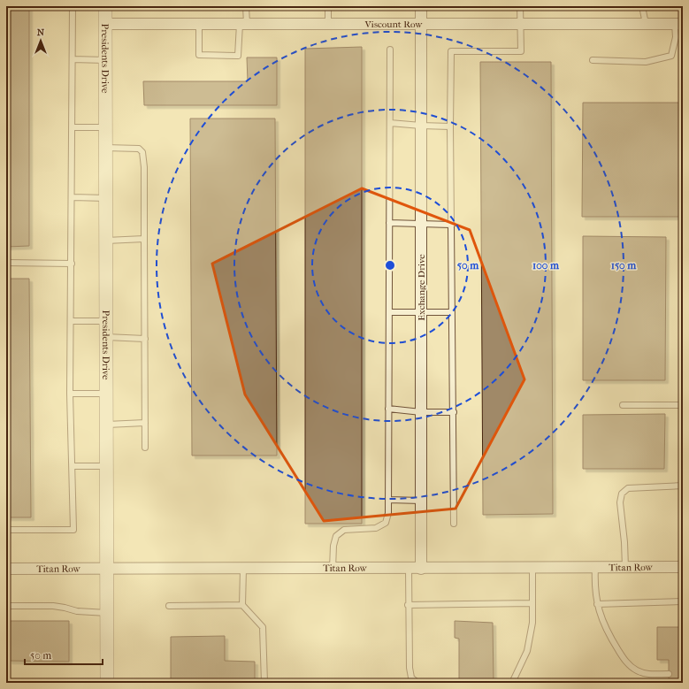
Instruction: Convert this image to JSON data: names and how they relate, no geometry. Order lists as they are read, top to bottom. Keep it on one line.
{"streets":{"street":["Viscount Row","Presidents Drive","Exchange Drive","Titan Row"]},"crossings":[["Viscount Row","Presidents Drive"],["Viscount Row","Exchange Drive"],["Presidents Drive","Titan Row"],["Exchange Drive","Titan Row"]],"scale_bar":"50 m","north":"top","rings":["50 m","100 m","150 m"]}
